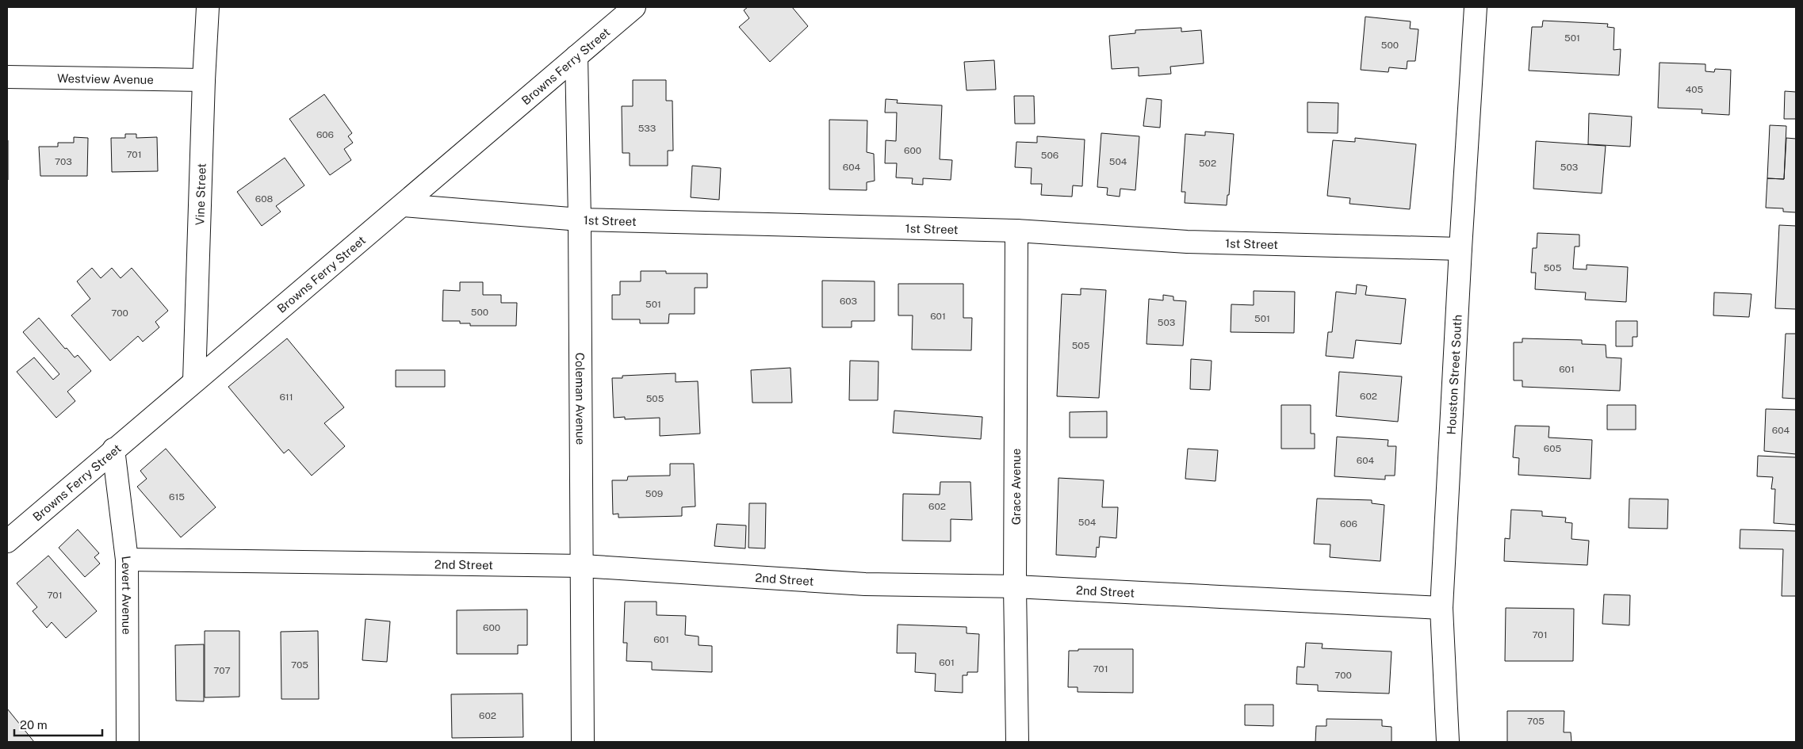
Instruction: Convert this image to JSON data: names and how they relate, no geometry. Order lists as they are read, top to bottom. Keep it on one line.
{"streets":{"street":["Browns Ferry Street","Westview Avenue","Vine Street","1st Street","Houston Street South","Coleman Avenue","Grace Avenue","2nd Street","Levert Avenue"]},"crossings":[["Browns Ferry Street","Vine Street"],["Browns Ferry Street","1st Street"],["Browns Ferry Street","Coleman Avenue"],["Browns Ferry Street","Levert Avenue"],["Westview Avenue","Vine Street"],["1st Street","Houston Street South"],["1st Street","Coleman Avenue"],["1st Street","Grace Avenue"],["Houston Street South","2nd Street"],["Coleman Avenue","2nd Street"],["Grace Avenue","2nd Street"],["2nd Street","Levert Avenue"]],"house_numbers":["501","500","405","533","606","600","701","506","703","504","502","604","503","608","505","603","501","500","700","601","501","503","505","601","602","611","505","604","605","604","509","615","602","504","606","701","600","701","601","601","705","701","707","700","602","705"],"scale_bar":"20 m"}
